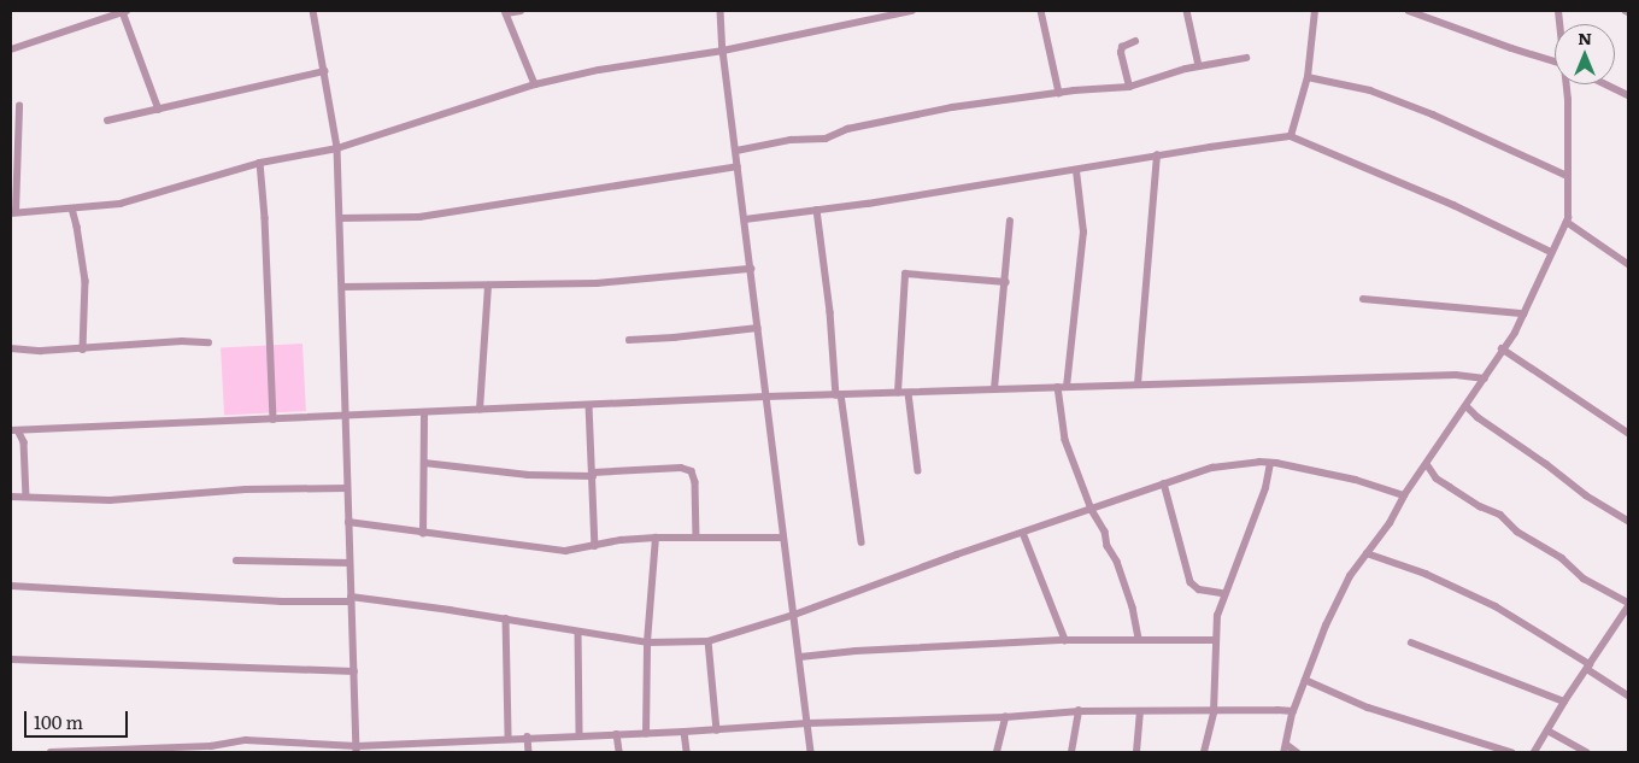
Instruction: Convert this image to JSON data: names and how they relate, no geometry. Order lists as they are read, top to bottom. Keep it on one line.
{"scale_bar":"100 m","north":"top"}
